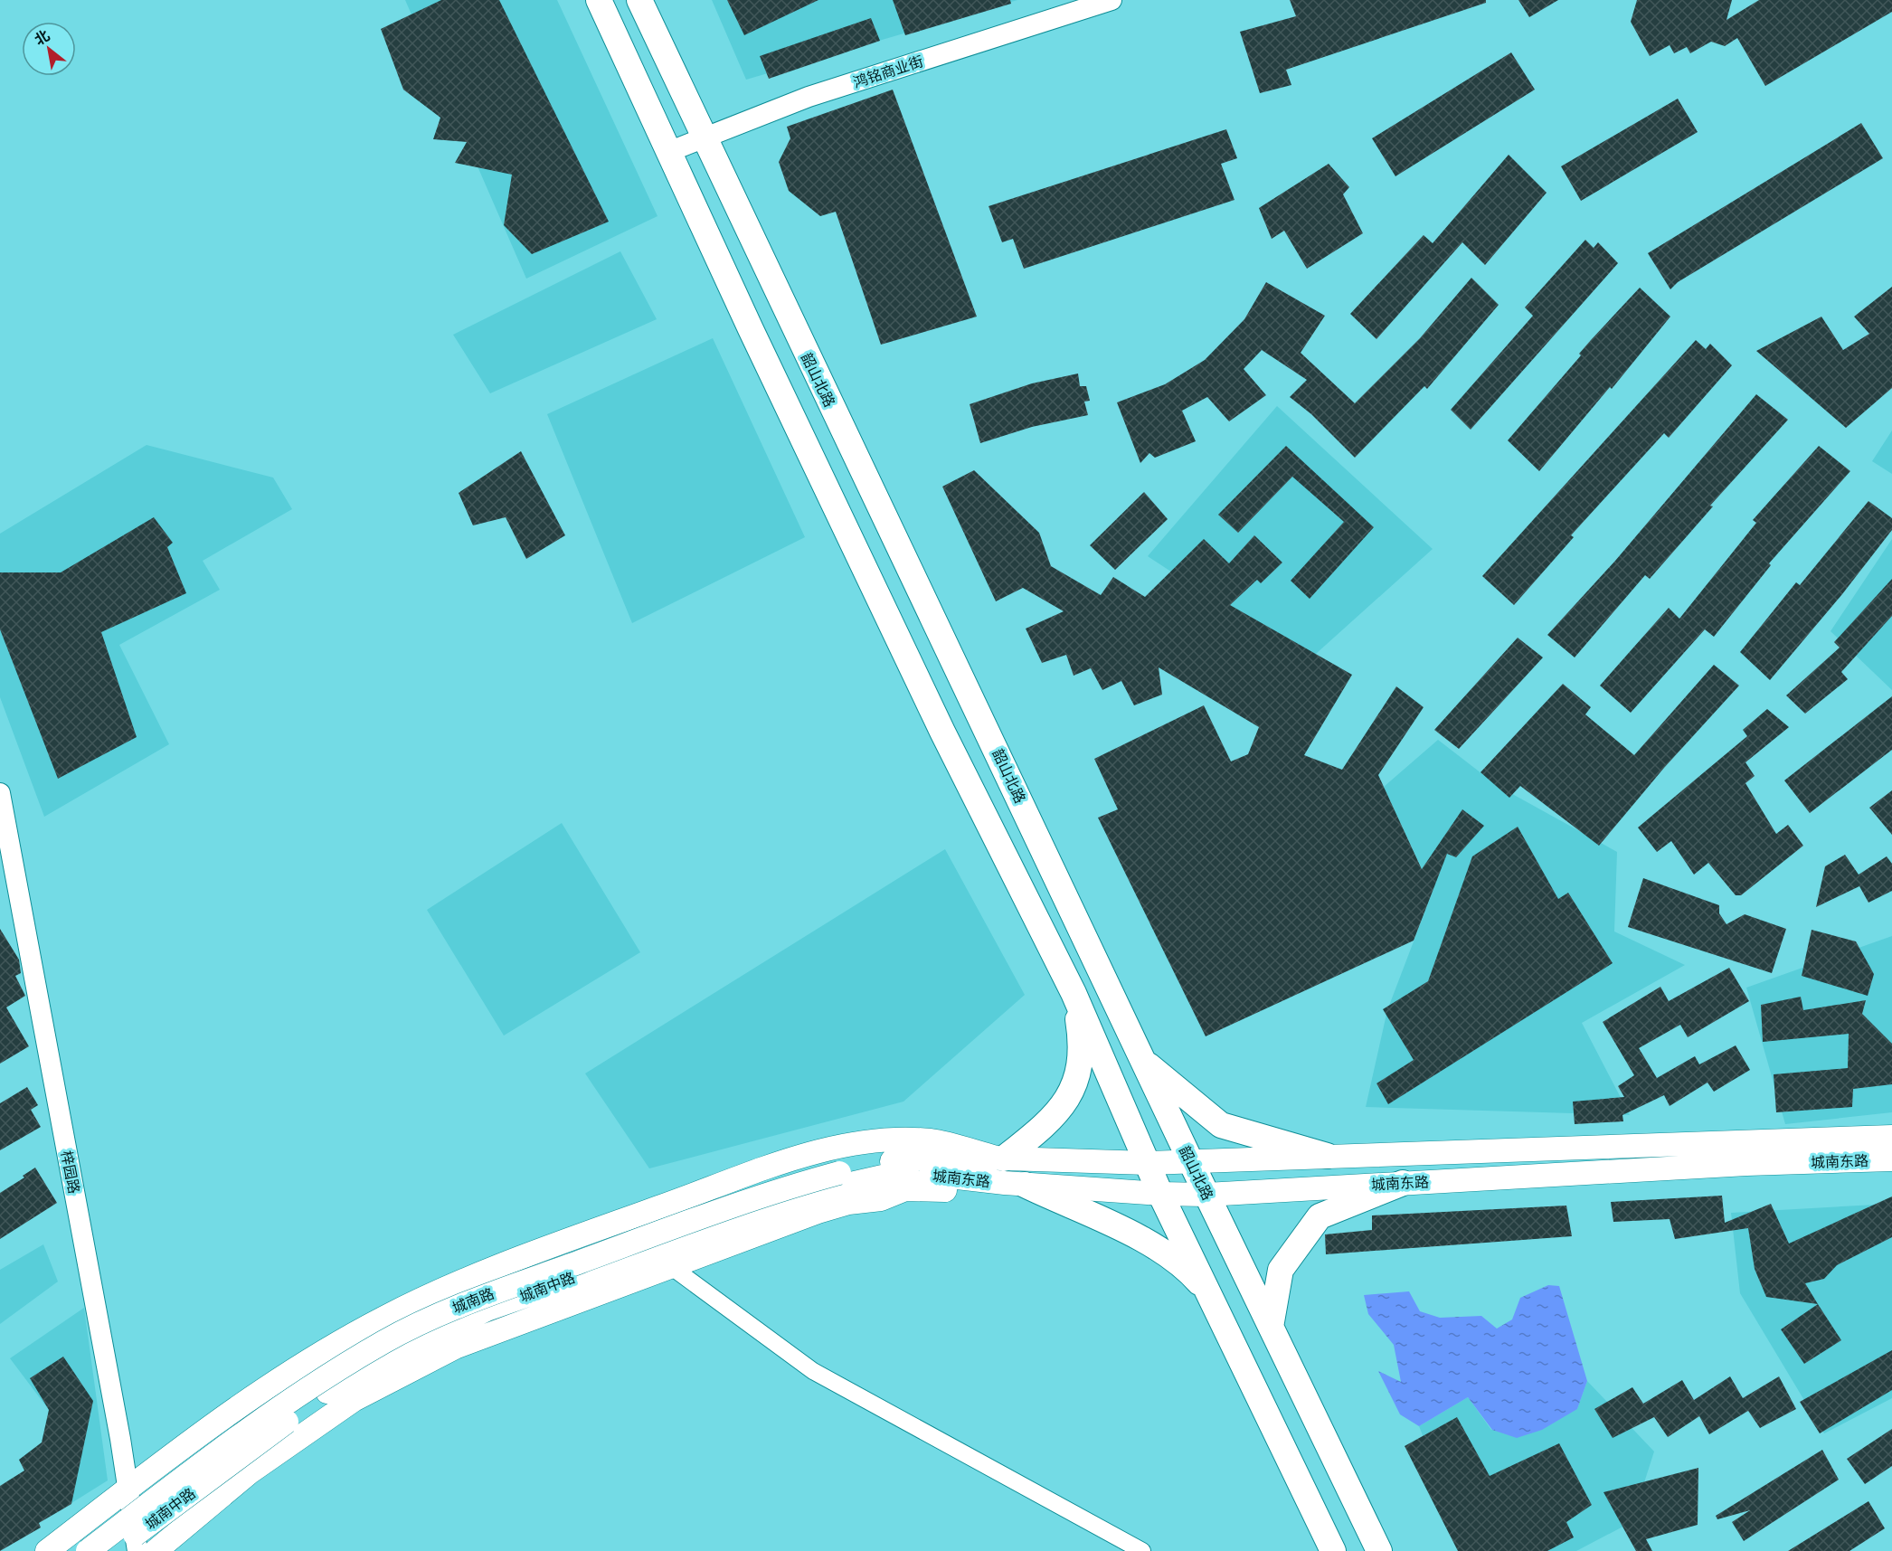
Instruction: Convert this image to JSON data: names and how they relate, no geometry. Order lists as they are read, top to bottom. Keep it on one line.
{"streets":{"main road":["韶山北路","城南东路","城南中路","城南路"],"street":["鸿铭商业街","梓园路"]},"crossings":[["鸿铭商业街","韶山北路"],["韶山北路","城南东路"],["城南东路","城南中路"],["城南东路","城南路"],["城南中路","城南路"]],"north":"top left"}
